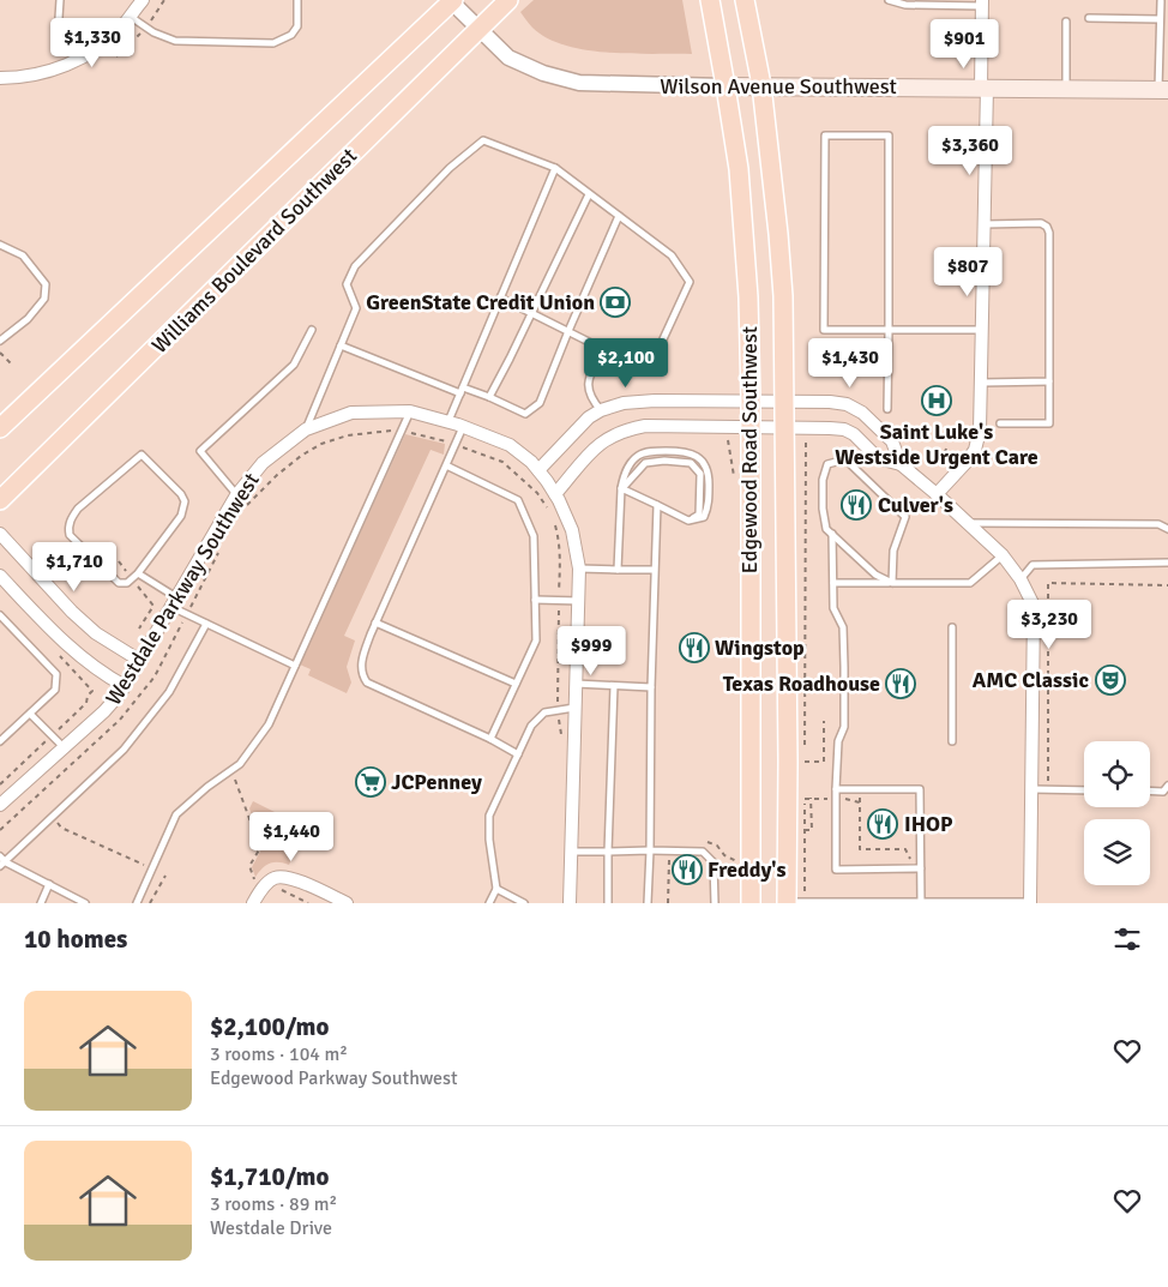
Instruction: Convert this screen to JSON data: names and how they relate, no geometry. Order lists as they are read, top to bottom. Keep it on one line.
{"streets":{"main road":["Wilson Avenue Southwest","Williams Boulevard Southwest","Edgewood Road Southwest"],"street":["Westdale Parkway Southwest"]},"crossings":[["Wilson Avenue Southwest","Williams Boulevard Southwest"],["Wilson Avenue Southwest","Edgewood Road Southwest"]],"places":{"bank":["GreenState Credit Union"],"hospital":["Saint Luke's Westside Urgent Care"],"restaurant":["Culver's","Wingstop","Texas Roadhouse","IHOP","Freddy's"],"theatre":["AMC Classic"],"supermarket":["JCPenney"]},"page":{"price":["$1,330","$901","$3,360","$807","$2,100","$1,430","$1,710","$3,230","$999","$1,440"],"heading":"10 homes","list":[{"name":"$2,100/mo","note":"3 rooms · 104 m² · Edgewood Parkway Southwest"},{"name":"$1,710/mo","note":"3 rooms · 89 m² · Westdale Drive"}]}}
